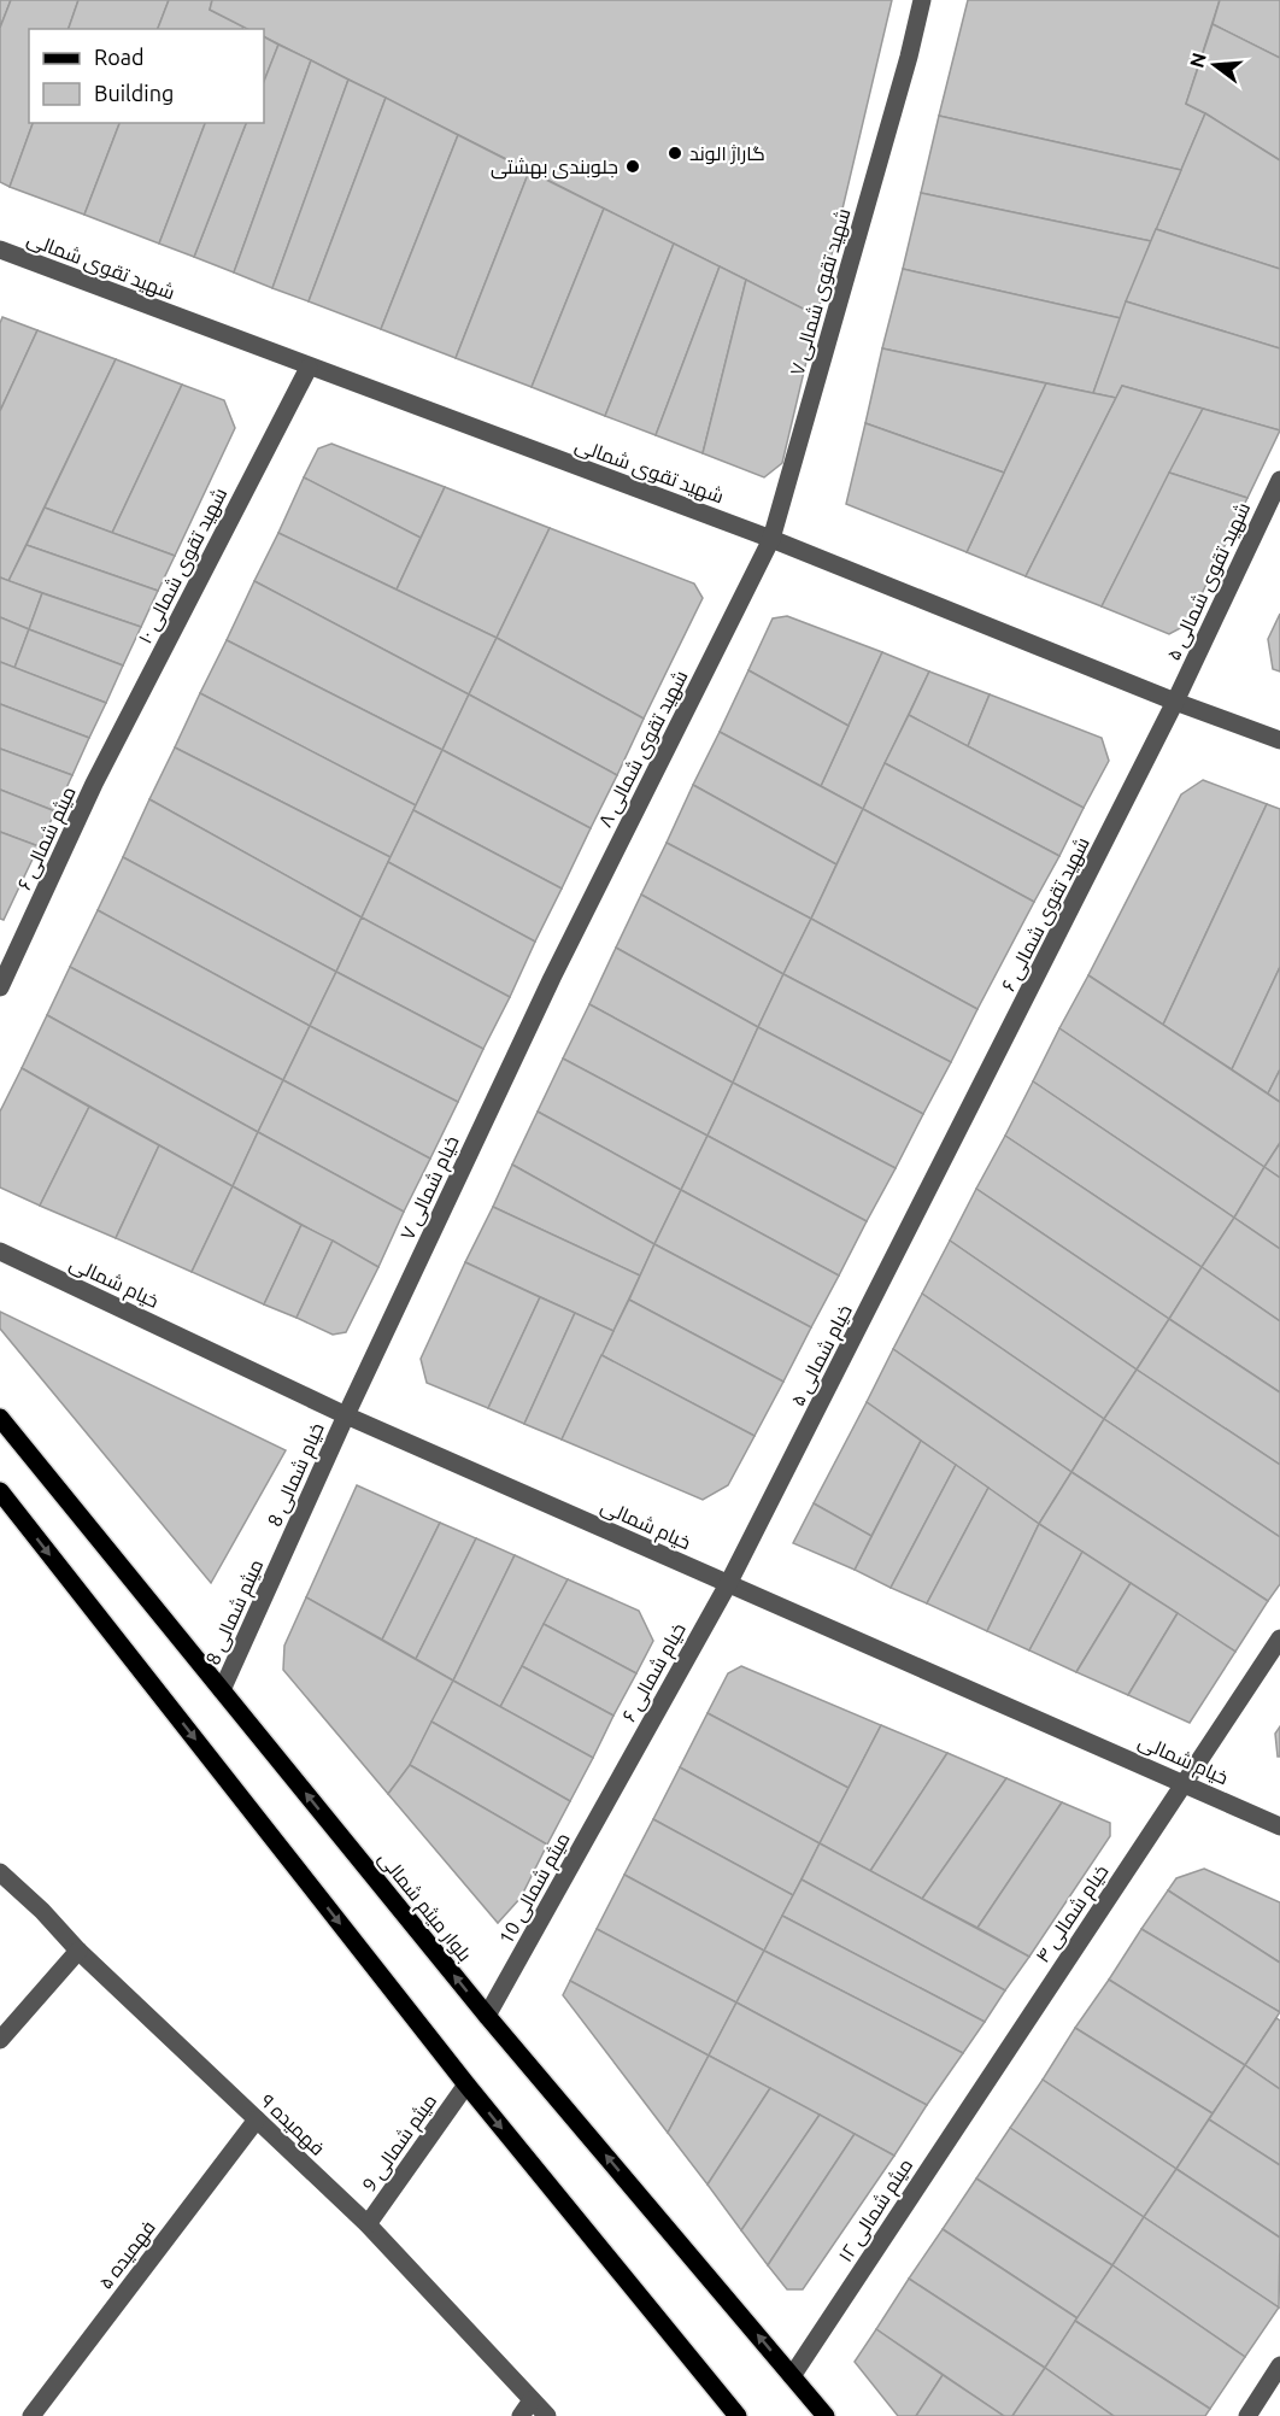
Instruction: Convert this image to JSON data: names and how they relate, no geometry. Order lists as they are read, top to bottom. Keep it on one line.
{"streets":{"main road":["بلوار میثم شمالی"],"street":["شهید تقوی شمالی","شهید تقوی شمالی ۷","شهید تقوی شمالی ۱۰","شهید تقوی شمالی ۵","شهید تقوی شمالی ۸","میثم شمالی ۶","شهید تقوی شمالی ۶","خیام شمالی ۷","خیام شمالی","خیام شمالی ۵","خیام شمالی 8","میثم شمالی 8","خیام شمالی ۶","میثم شمالی 10","خیام شمالی ۴","فهمیده ۹","میثم شمالی 9","میثم شمالی ۱۲","فهمیده ۵"]},"crossings":[["شهید تقوی شمالی","شهید تقوی شمالی ۷"],["شهید تقوی شمالی","شهید تقوی شمالی ۱۰"],["شهید تقوی شمالی","شهید تقوی شمالی ۵"],["شهید تقوی شمالی","شهید تقوی شمالی ۸"],["شهید تقوی شمالی","شهید تقوی شمالی ۶"],["شهید تقوی شمالی ۷","شهید تقوی شمالی ۸"],["شهید تقوی شمالی ۱۰","میثم شمالی ۶"],["شهید تقوی شمالی ۵","شهید تقوی شمالی ۶"],["شهید تقوی شمالی ۸","خیام شمالی ۷"],["شهید تقوی شمالی ۶","خیام شمالی ۵"],["خیام شمالی ۷","خیام شمالی"],["خیام شمالی ۷","خیام شمالی 8"],["خیام شمالی","خیام شمالی ۵"],["خیام شمالی","خیام شمالی 8"],["خیام شمالی","خیام شمالی ۶"],["خیام شمالی","خیام شمالی ۴"],["خیام شمالی ۵","خیام شمالی ۶"],["خیام شمالی 8","میثم شمالی 8"],["میثم شمالی 8","بلوار میثم شمالی"],["خیام شمالی ۶","میثم شمالی 10"],["میثم شمالی 10","بلوار میثم شمالی"],["بلوار میثم شمالی","میثم شمالی ۱۲"],["خیام شمالی ۴","میثم شمالی ۱۲"],["فهمیده ۹","میثم شمالی 9"],["فهمیده ۹","فهمیده ۵"]],"places":["گاراژ الوند","جلوبندی بهشتی"],"legend":["Road","Building"],"north":"left"}
